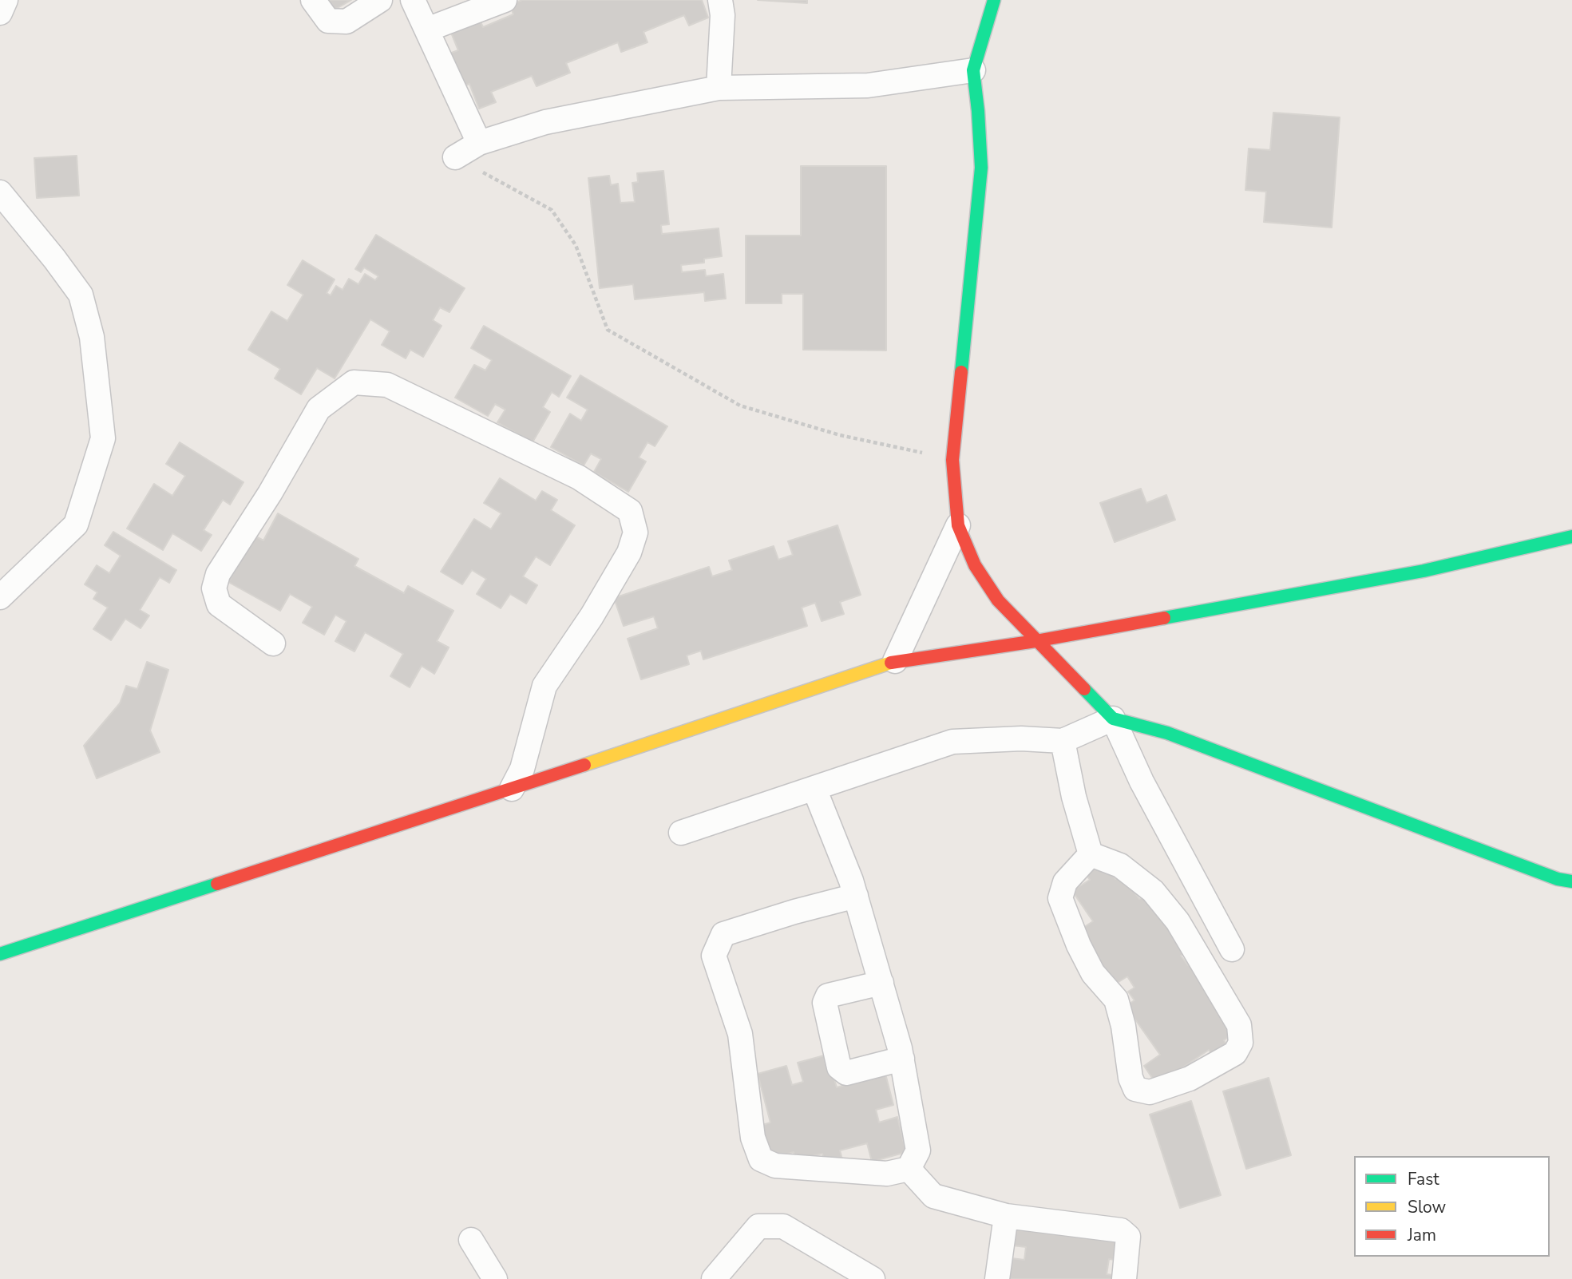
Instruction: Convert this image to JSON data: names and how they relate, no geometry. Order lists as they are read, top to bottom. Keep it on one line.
{"legend":["Fast","Slow","Jam"]}
